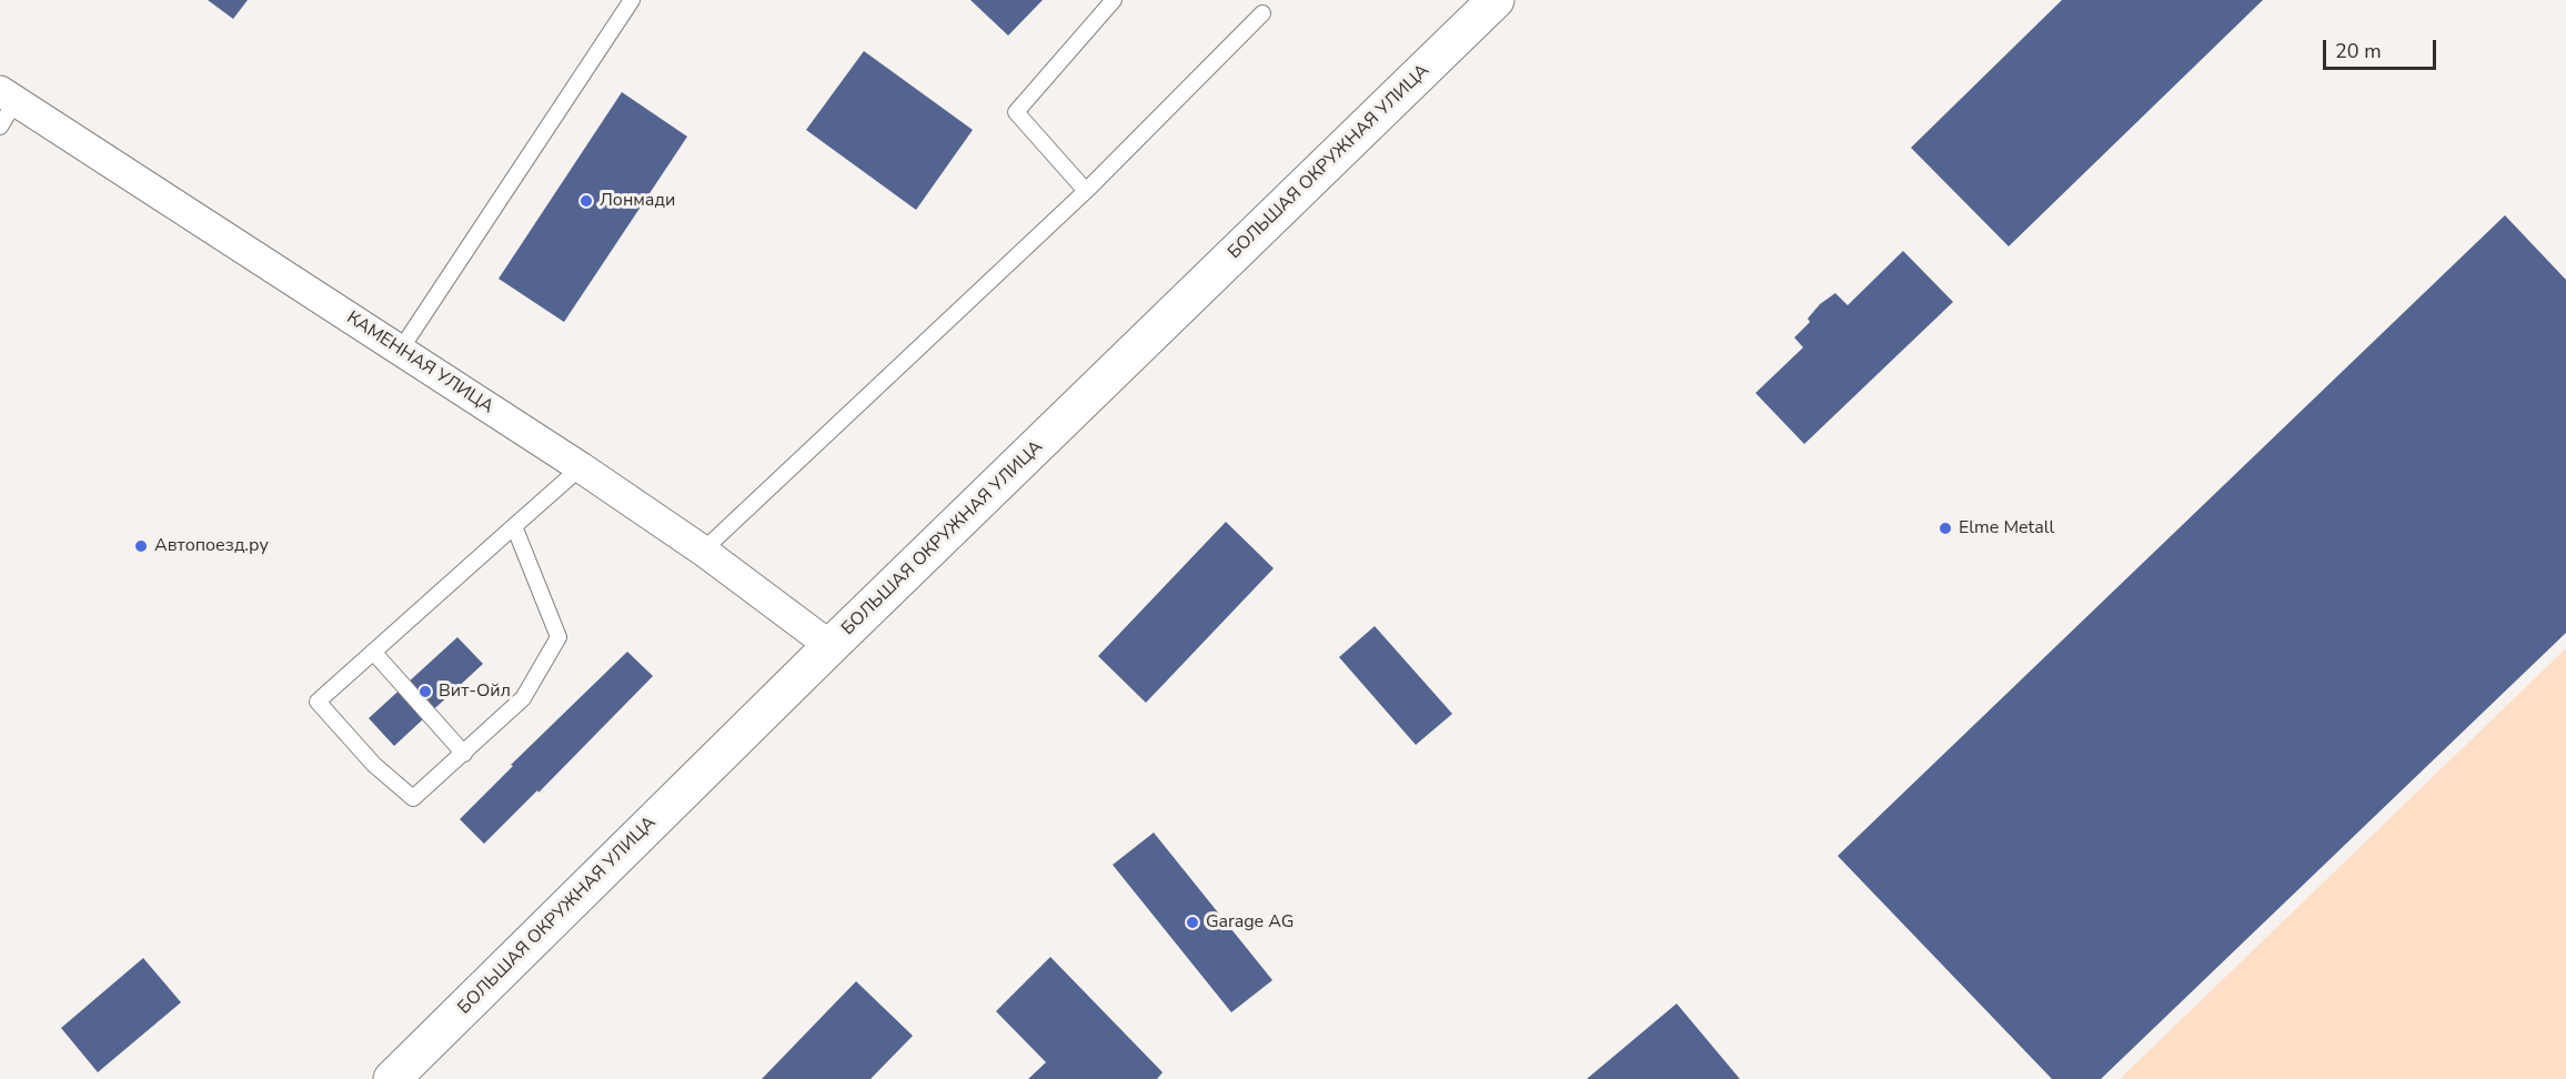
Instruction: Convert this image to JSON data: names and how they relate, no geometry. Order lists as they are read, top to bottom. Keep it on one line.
{"streets":{"main road":["БОЛЬШАЯ ОКРУЖНАЯ УЛИЦА"],"street":["КАМЕННАЯ УЛИЦА"]},"crossings":[["БОЛЬШАЯ ОКРУЖНАЯ УЛИЦА","КАМЕННАЯ УЛИЦА"]],"places":["Лонмади","Elme Metall","Автопоезд.ру","Вит-Ойл","Garage AG"],"scale_bar":"20 m"}
